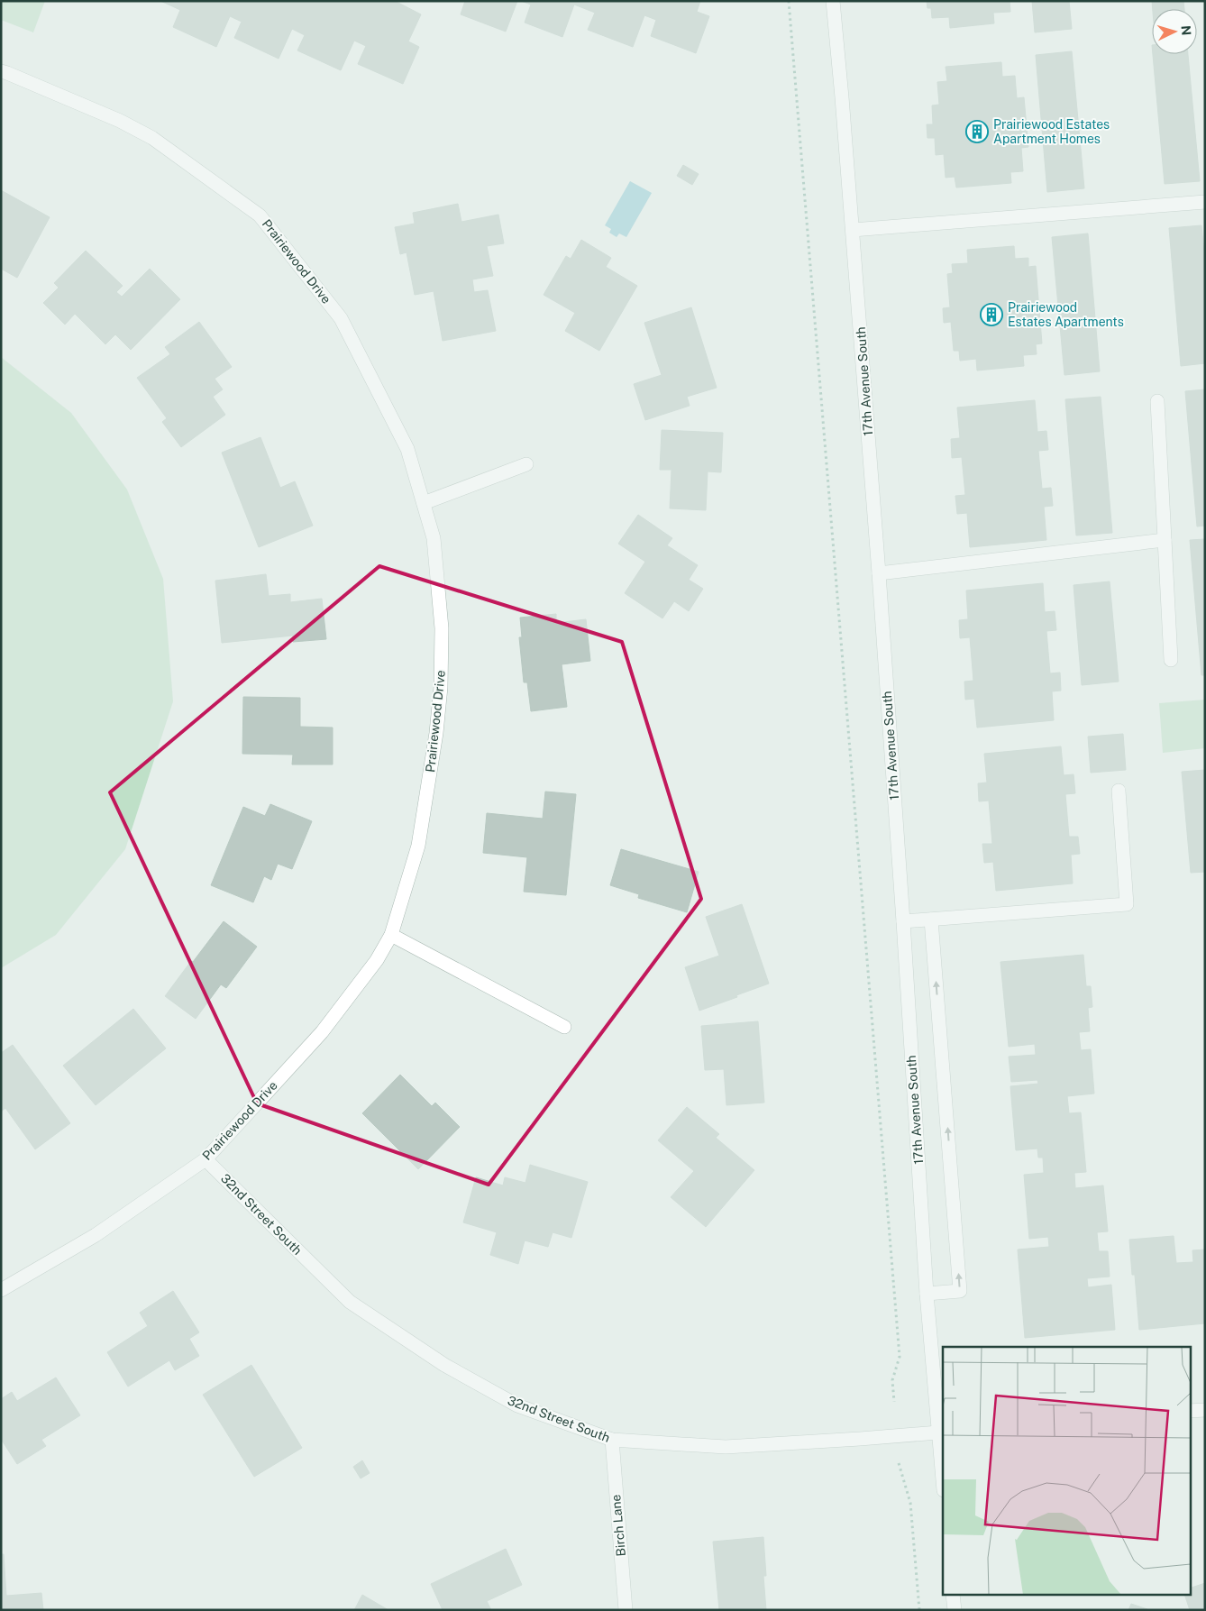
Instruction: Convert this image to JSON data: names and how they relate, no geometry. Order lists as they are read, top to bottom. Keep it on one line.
{"streets":{"street":["Prairiewood Drive","17th Avenue South","32nd Street South","Birch Lane"]},"crossings":[["Prairiewood Drive","32nd Street South"],["17th Avenue South","32nd Street South"],["32nd Street South","Birch Lane"]],"places":{"building":["Prairiewood Estates Apartment Homes","Prairiewood Estates Apartments"]},"north":"right"}
